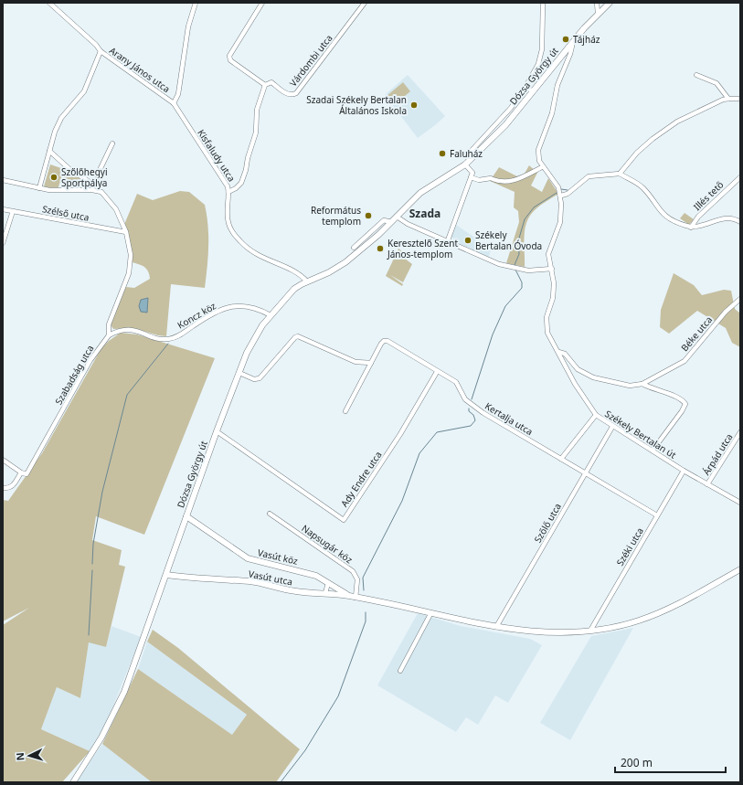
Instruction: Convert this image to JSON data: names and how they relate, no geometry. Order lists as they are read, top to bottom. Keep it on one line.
{"streets":{"main road":["Dózsa György út","Vasút köz","Vasút utca"],"street":["Várdombi utca","Arany János utca","Kisfaludy utca","Illés tető","Szélső utca","Koncz köz","Béke utca","Szabadság utca","Kertalja utca","Székely Bertalan út","Árpád utca","Ady Endre utca","Szőlő utca","Napsugár köz","Széki utca"]},"crossings":[["Arany János utca","Kisfaludy utca"],["Dózsa György út","Kisfaludy utca"],["Dózsa György út","Koncz köz"],["Dózsa György út","Székely Bertalan út"],["Dózsa György út","Ady Endre utca"],["Dózsa György út","Vasút köz"],["Dózsa György út","Vasút utca"],["Szélső utca","Szabadság utca"],["Koncz köz","Szabadság utca"],["Béke utca","Székely Bertalan út"],["Kertalja utca","Ady Endre utca"],["Kertalja utca","Szőlő utca"],["Kertalja utca","Széki utca"],["Székely Bertalan út","Árpád utca"],["Székely Bertalan út","Szőlő utca"],["Székely Bertalan út","Széki utca"],["Napsugár köz","Vasút köz"],["Napsugár köz","Vasút utca"],["Vasút köz","Vasút utca"]],"districts":["Szada"],"places":["Tájház","Szadai Székely Bertalan Általános Iskola","Faluház","Szőlőhegyi Sportpálya","Református templom","Székely Bertalan Óvoda","Keresztelő Szent János-templom"],"scale_bar":"200 m","north":"left"}
